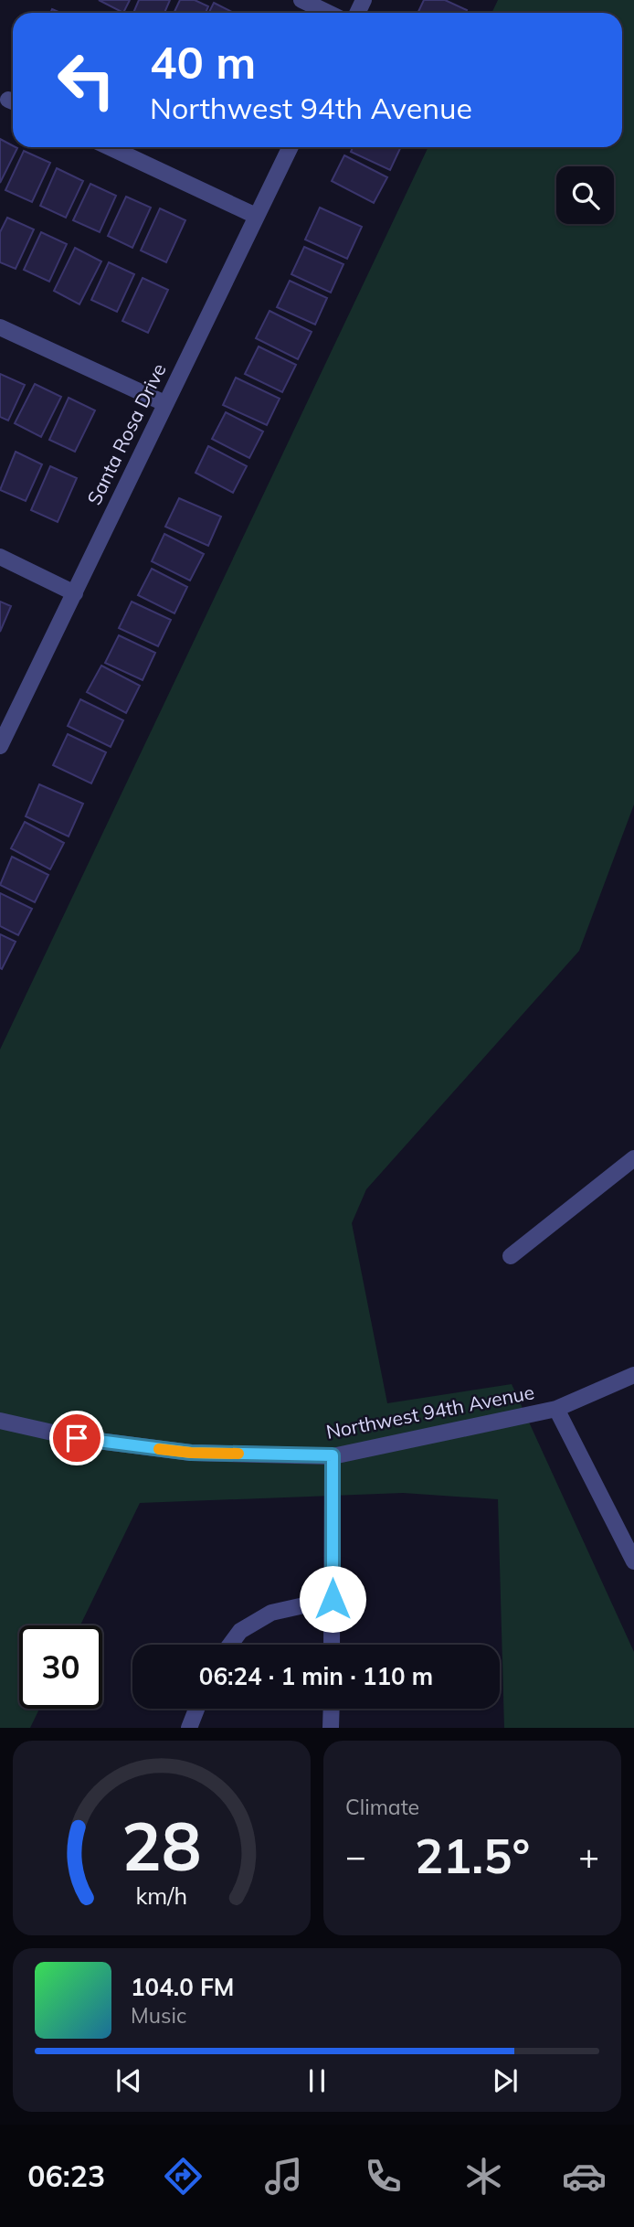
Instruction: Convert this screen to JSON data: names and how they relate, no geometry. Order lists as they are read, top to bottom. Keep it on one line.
{"streets":{"street":["Santa Rosa Drive","Northwest 94th Avenue"]},"page":{"turn":["40 m","Northwest 94th Avenue"],"limit":"30","trip":"06:24 · 1 min · 110 m","tile":"Climate","heat":["−","21.5°","+"],"song":["104.0 FM","Music"],"tabs":"06:23","gauge":["28","km/h"]}}
